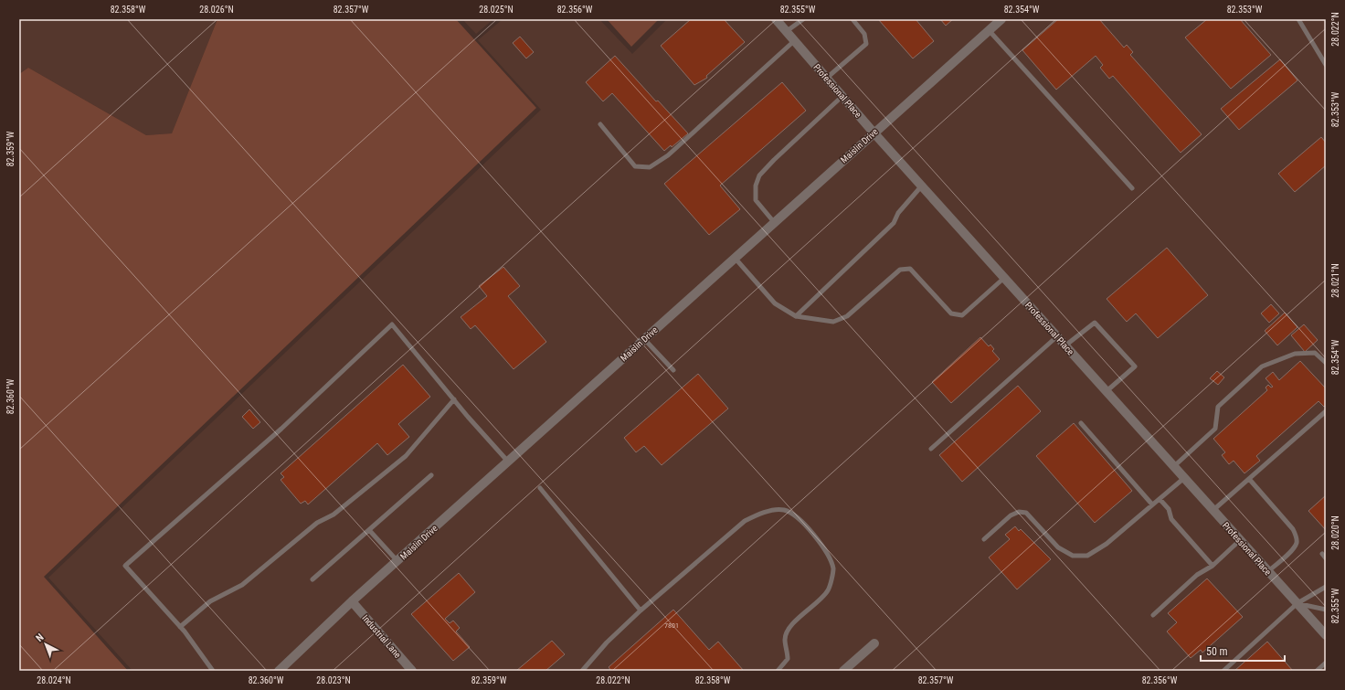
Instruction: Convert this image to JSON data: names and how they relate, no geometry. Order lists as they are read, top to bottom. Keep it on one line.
{"streets":{"street":["Professional Place","Maislin Drive","Industrial Lane"]},"crossings":[["Professional Place","Maislin Drive"],["Maislin Drive","Industrial Lane"]],"house_numbers":["7801"],"scale_bar":"50 m","north":"top left","coordinates":["82.358°W","28.026°N","82.357°W","28.025°N","82.356°W","82.355°W","82.354°W","82.353°W","28.022°N","82.359°W","28.021°N","82.360°W","28.020°N","28.024°N","28.023°N"]}
